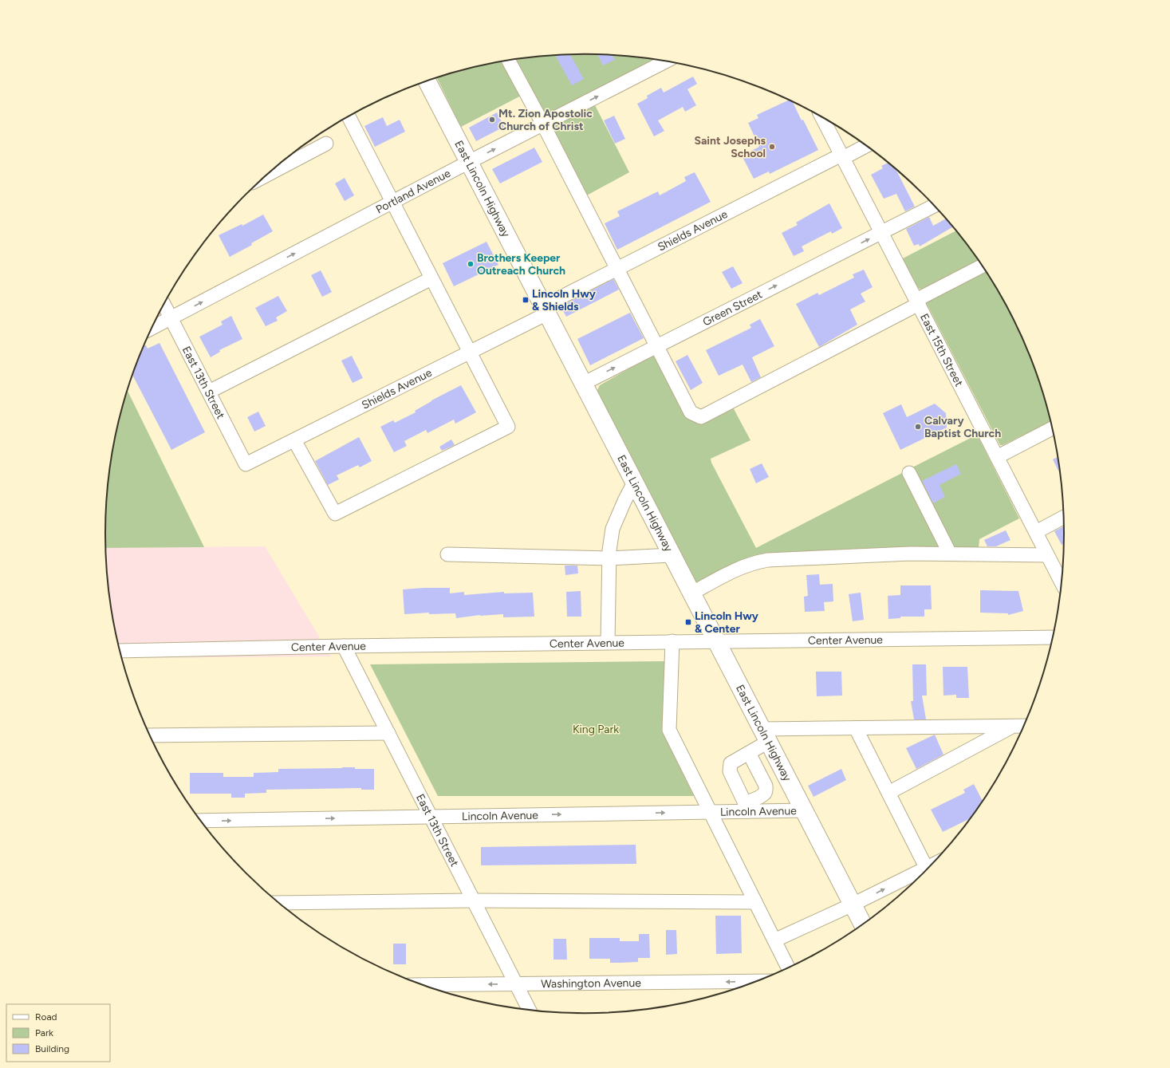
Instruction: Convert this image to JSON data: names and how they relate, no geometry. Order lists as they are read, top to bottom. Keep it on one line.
{"streets":{"main road":["East Lincoln Highway"],"street":["Portland Avenue","Shields Avenue","Green Street","East 15th Street","East 13th Street","Center Avenue","Lincoln Avenue","Washington Avenue"]},"crossings":[["East Lincoln Highway","Portland Avenue"],["East Lincoln Highway","Shields Avenue"],["East Lincoln Highway","Green Street"],["East Lincoln Highway","Center Avenue"],["East Lincoln Highway","Lincoln Avenue"],["Portland Avenue","East 13th Street"],["Shields Avenue","East 15th Street"],["Shields Avenue","East 13th Street"],["Green Street","East 15th Street"],["East 13th Street","Center Avenue"],["East 13th Street","Lincoln Avenue"],["East 13th Street","Washington Avenue"]],"one_way":["Green Street"],"parks":["King Park"],"places":{"other":["Mt. Zion Apostolic Church of Christ","Saint Josephs School","Brothers Keeper Outreach Church","Calvary Baptist Church"],"transit":["Lincoln Hwy & Shields","Lincoln Hwy & Center"]},"legend":["Road","Park","Building"]}
